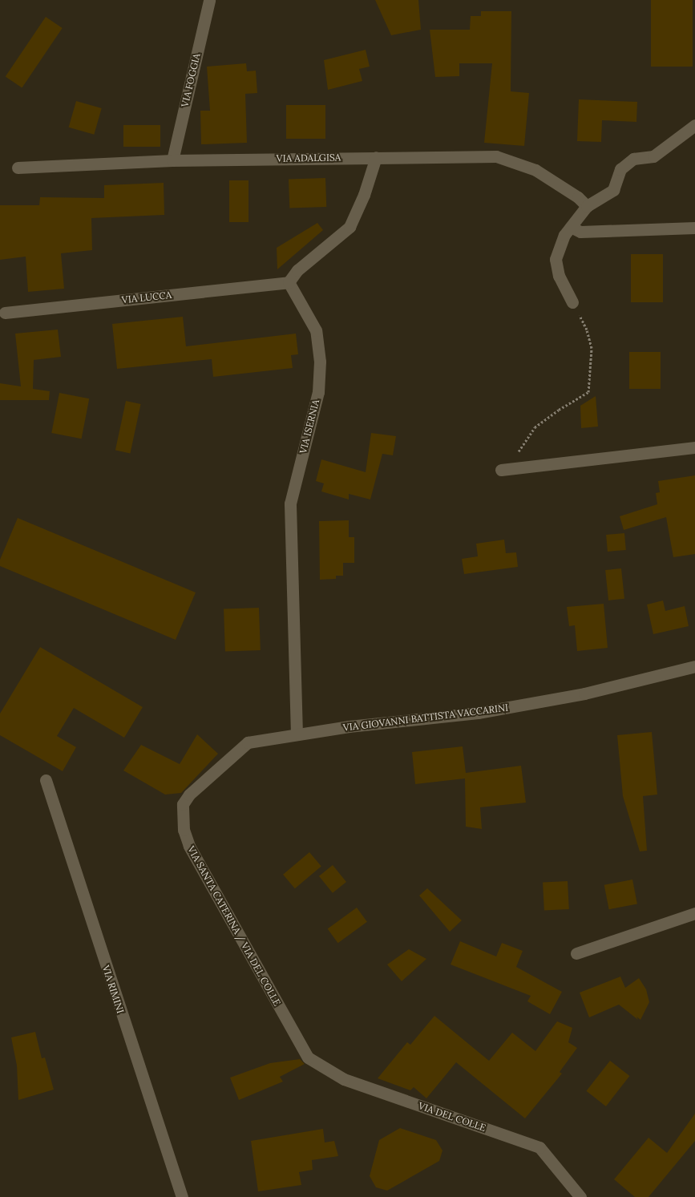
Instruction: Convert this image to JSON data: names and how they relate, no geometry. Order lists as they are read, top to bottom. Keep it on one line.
{"streets":{"street":["VIA FOGGIA","VIA ADALGISA","VIA LUCCA","VIA ISERNIA","VIA GIOVANNI BATTISTA VACCARINI","VIA SANTA CATERINA / VIA DEL COLLE","VIA RIMINI","VIA DEL COLLE"]},"crossings":[["VIA FOGGIA","VIA ADALGISA"],["VIA LUCCA","VIA ISERNIA"],["VIA ISERNIA","VIA GIOVANNI BATTISTA VACCARINI"],["VIA GIOVANNI BATTISTA VACCARINI","VIA SANTA CATERINA / VIA DEL COLLE"],["VIA SANTA CATERINA / VIA DEL COLLE","VIA DEL COLLE"]]}
